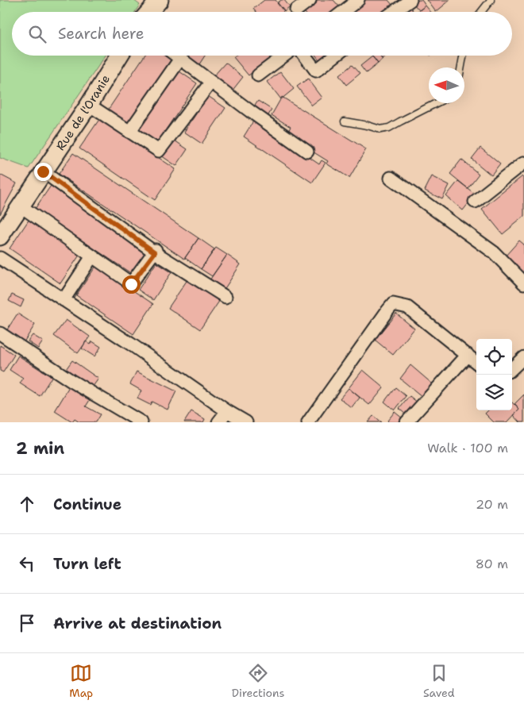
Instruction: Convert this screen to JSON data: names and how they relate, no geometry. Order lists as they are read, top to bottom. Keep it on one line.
{"streets":{"street":["Rue de l'Oranie"]},"north":"left","page":{"search":"Search here","heading":["2 min","Walk · 100 m"],"list":[["Continue","20 m"],["Turn left","80 m"],"Arrive at destination"],"nav":["Map","Directions","Saved"]}}
